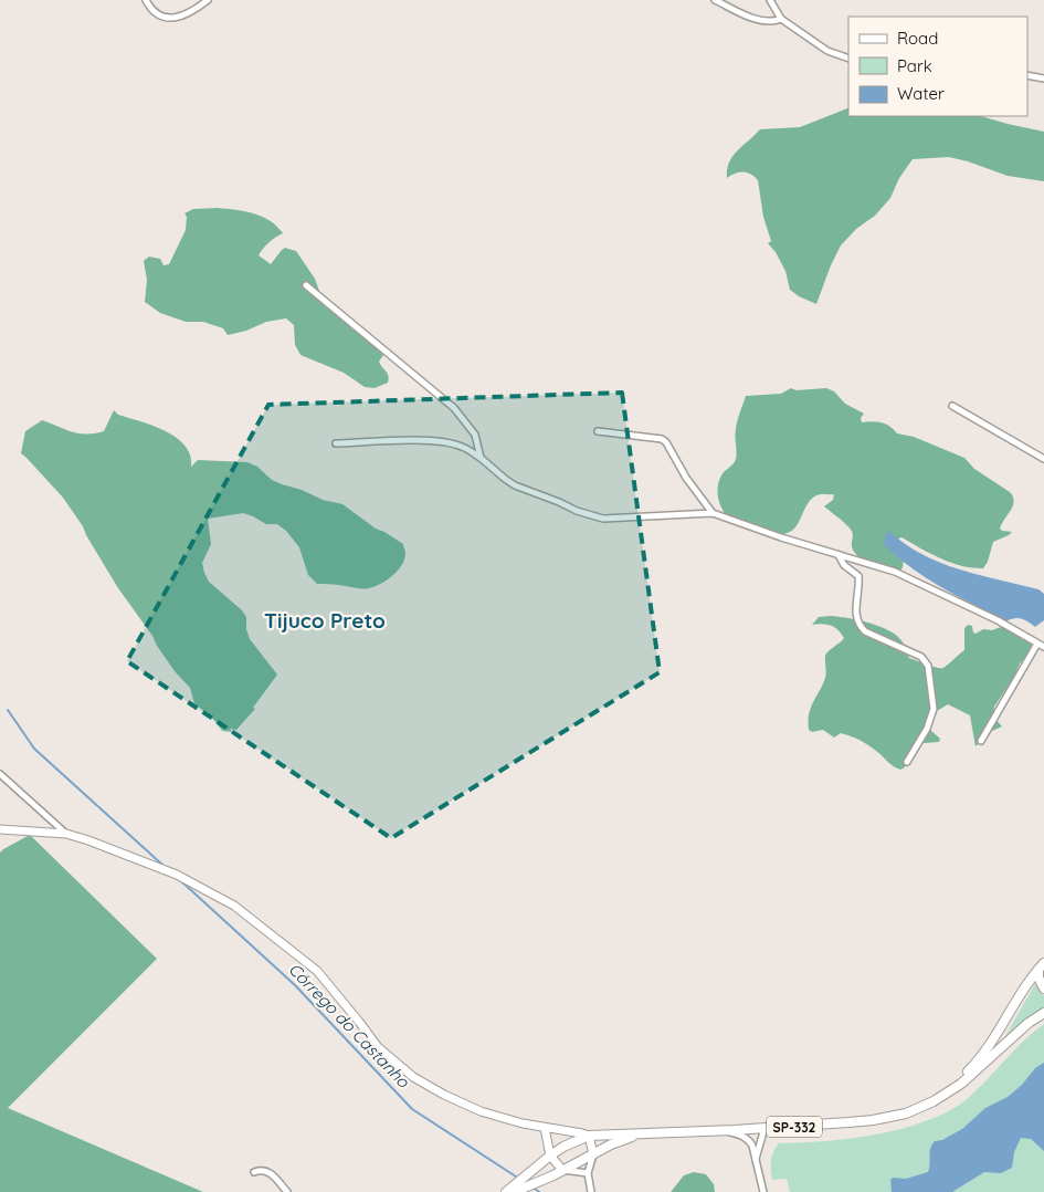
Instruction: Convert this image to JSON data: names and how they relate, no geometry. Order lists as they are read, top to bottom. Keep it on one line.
{"streets":{"main road":["SP-332"]},"districts":["Tijuco Preto"],"water":["Córrego do Castanho"],"legend":["Road","Park","Water"]}
